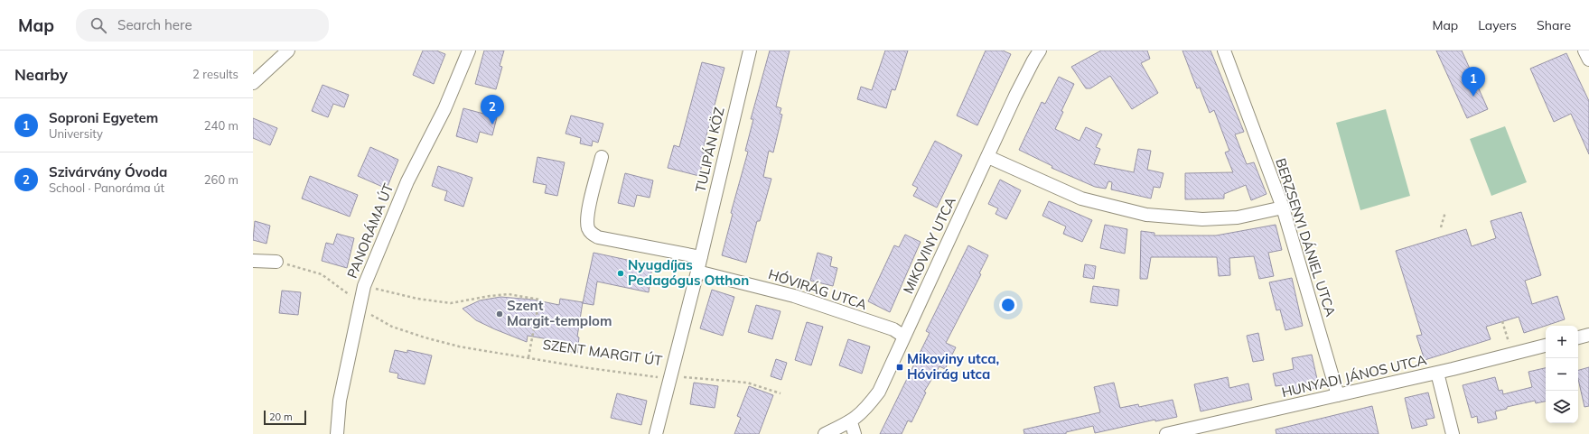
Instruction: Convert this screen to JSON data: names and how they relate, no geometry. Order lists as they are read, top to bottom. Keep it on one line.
{"streets":{"street":["TULIPÁN KÖZ","PANORÁMA ÚT","BERZSENYI DÁNIEL UTCA","MIKOVINY UTCA","HÓVIRÁG UTCA","HUNYADI JÁNOS UTCA"],"path":["SZENT MARGIT ÚT"]},"crossings":[["TULIPÁN KÖZ","HÓVIRÁG UTCA"],["TULIPÁN KÖZ","SZENT MARGIT ÚT"],["PANORÁMA ÚT","SZENT MARGIT ÚT"],["BERZSENYI DÁNIEL UTCA","HUNYADI JÁNOS UTCA"],["MIKOVINY UTCA","HÓVIRÁG UTCA"]],"places":{"other":["Nyugdíjas Pedagógus Otthon","Szent Margit-templom"],"transit":["Mikoviny utca, Hóvirág utca"]},"scale_bar":"20 m","page":{"header":"Map","search":"Search here","nav":["Map","Layers","Share"],"heading":["Nearby","2 results"],"pins":["1","2"],"list":[{"mark":"1","name":"Soproni Egyetem","note":"University","value":"240 m"},{"mark":"2","name":"Szivárvány Óvoda","note":"School · Panoráma út","value":"260 m"}],"map_buttons":["+","−"],"scale":"20 m"}}
